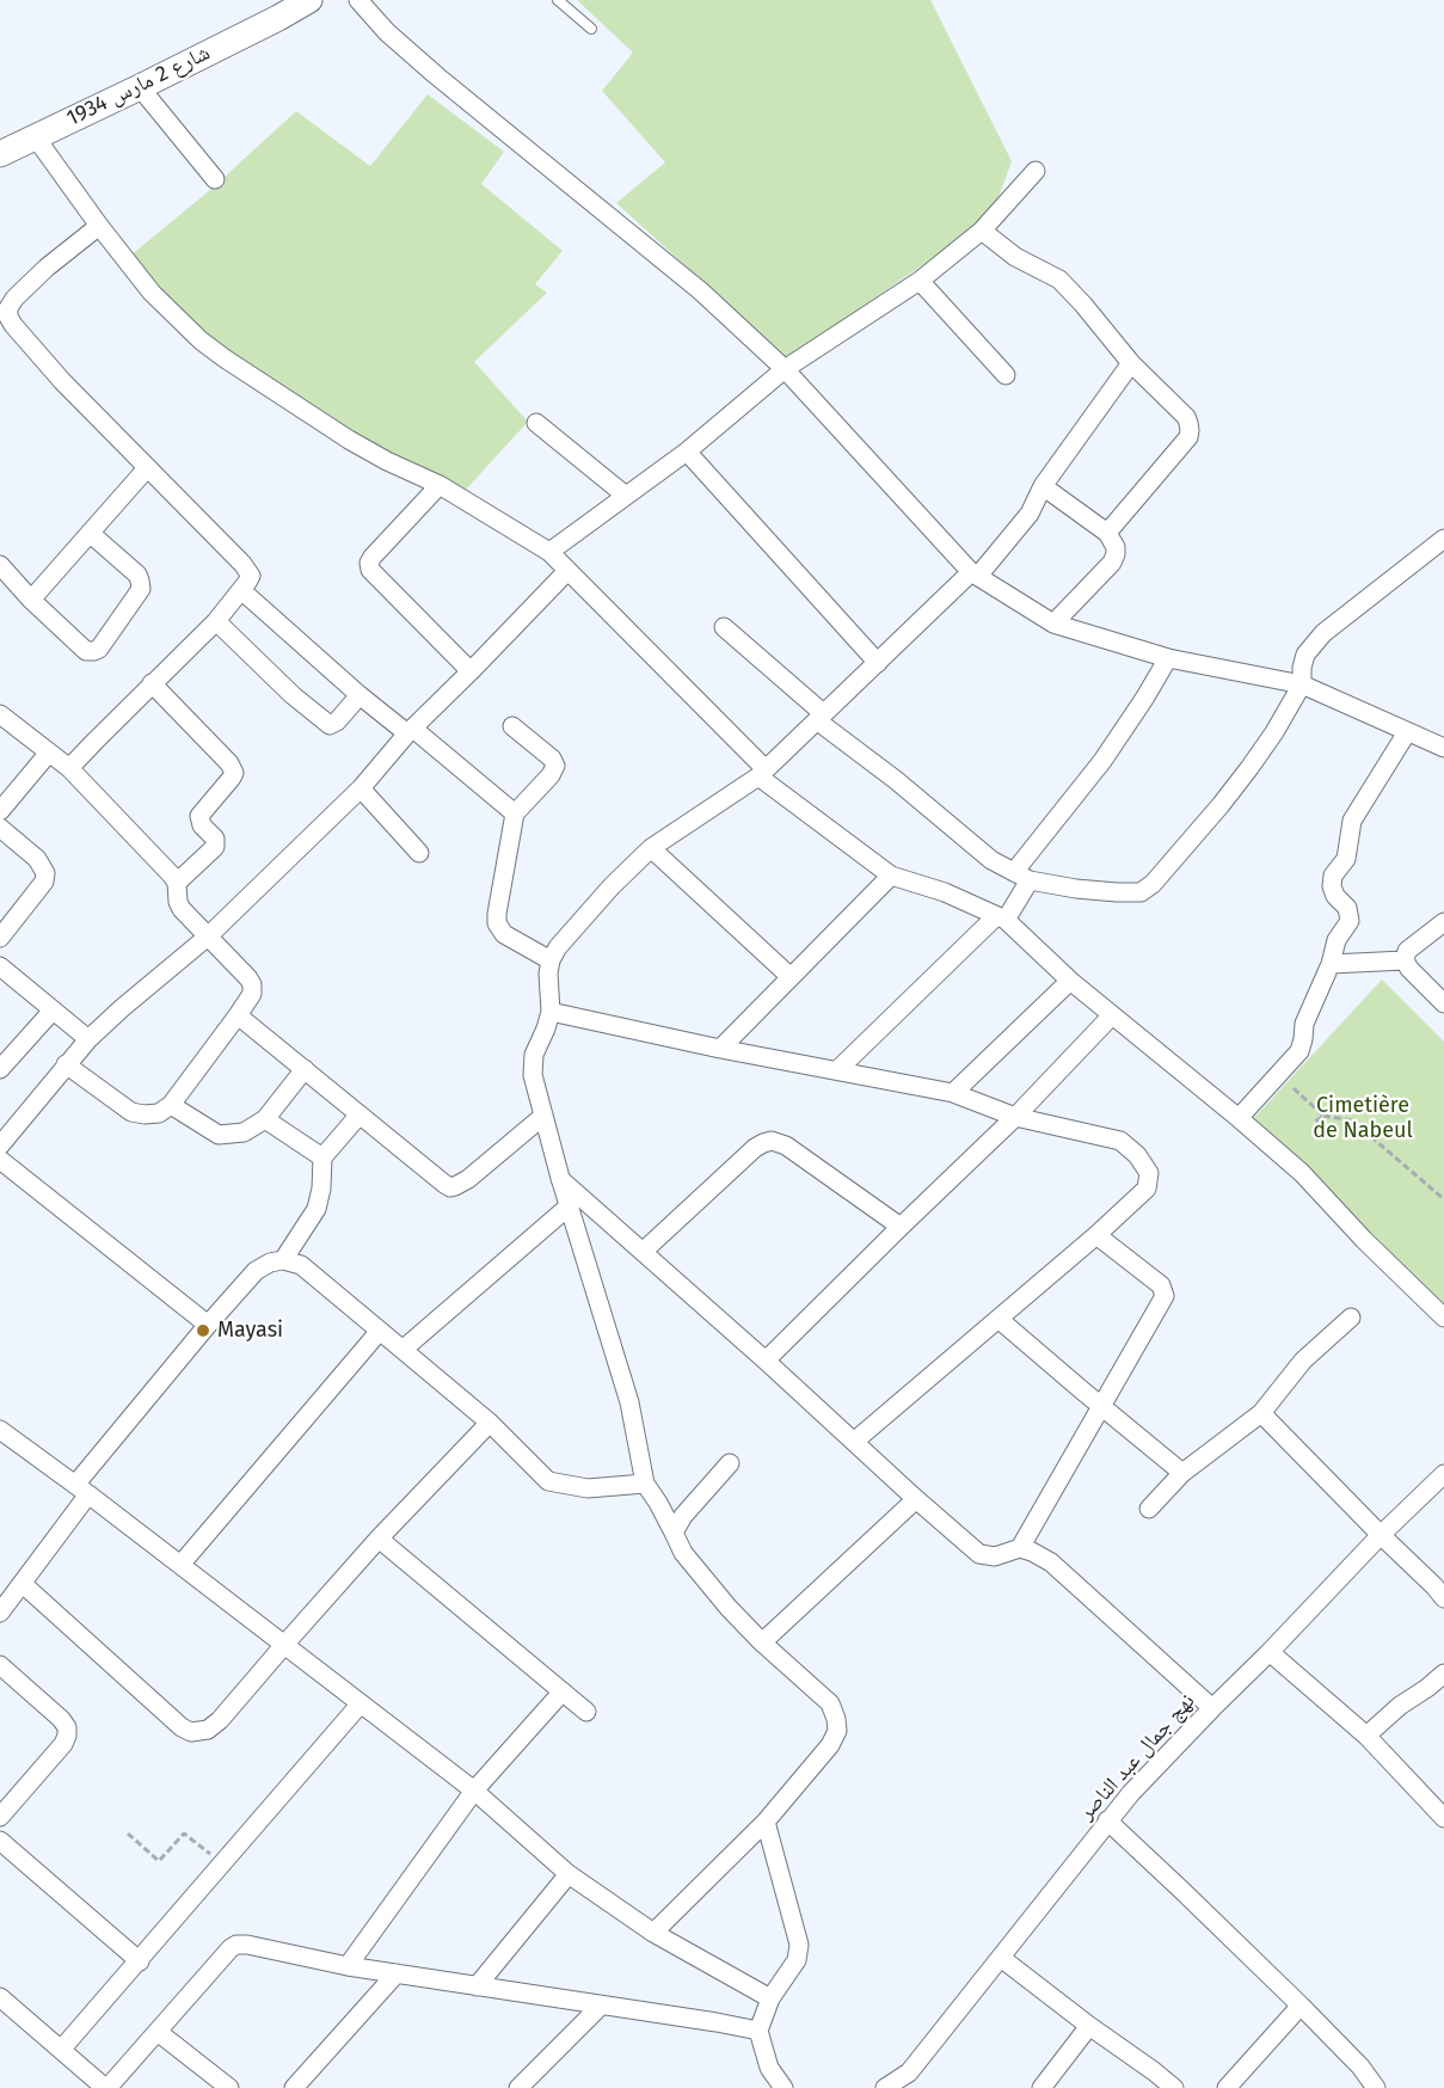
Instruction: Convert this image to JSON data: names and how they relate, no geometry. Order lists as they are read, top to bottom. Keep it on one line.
{"streets":{"street":["شارع 2 مارس 1934","نهج جمال عبد الناصر"]},"parks":["Cimetière de Nabeul"],"places":["Mayasi"]}
